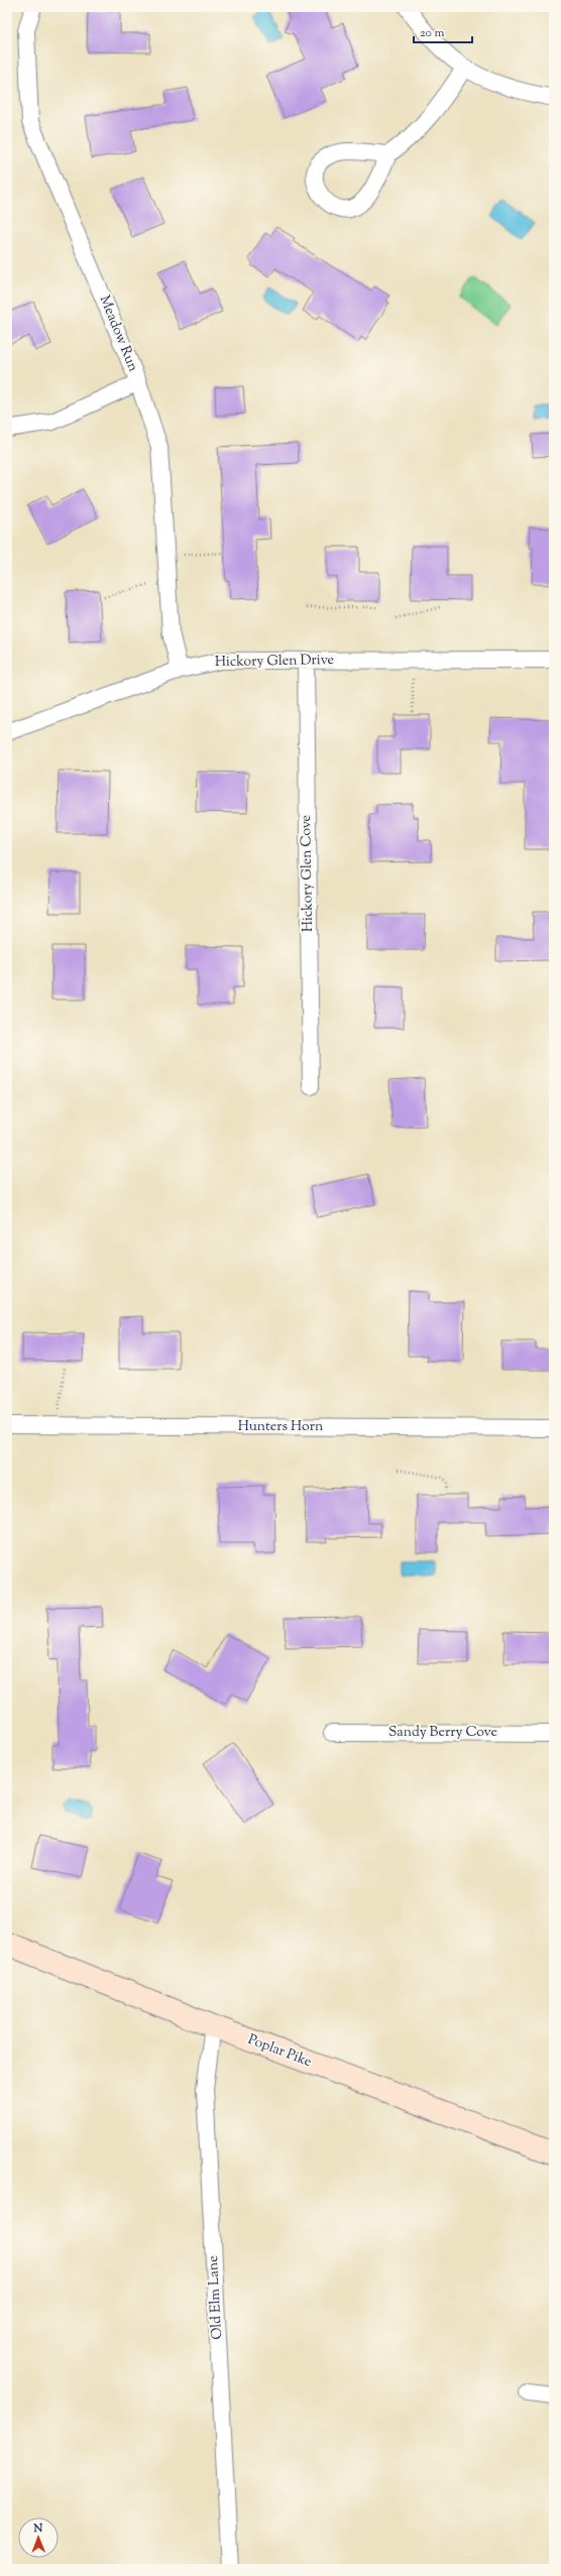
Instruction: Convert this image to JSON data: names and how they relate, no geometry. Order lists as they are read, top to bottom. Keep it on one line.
{"streets":{"main road":["Poplar Pike"],"street":["Meadow Run","Hickory Glen Drive","Hickory Glen Cove","Hunters Horn","Sandy Berry Cove","Old Elm Lane"]},"crossings":[["Meadow Run","Hickory Glen Drive"],["Hickory Glen Drive","Hickory Glen Cove"],["Poplar Pike","Old Elm Lane"]],"scale_bar":"20 m","north":"top"}
